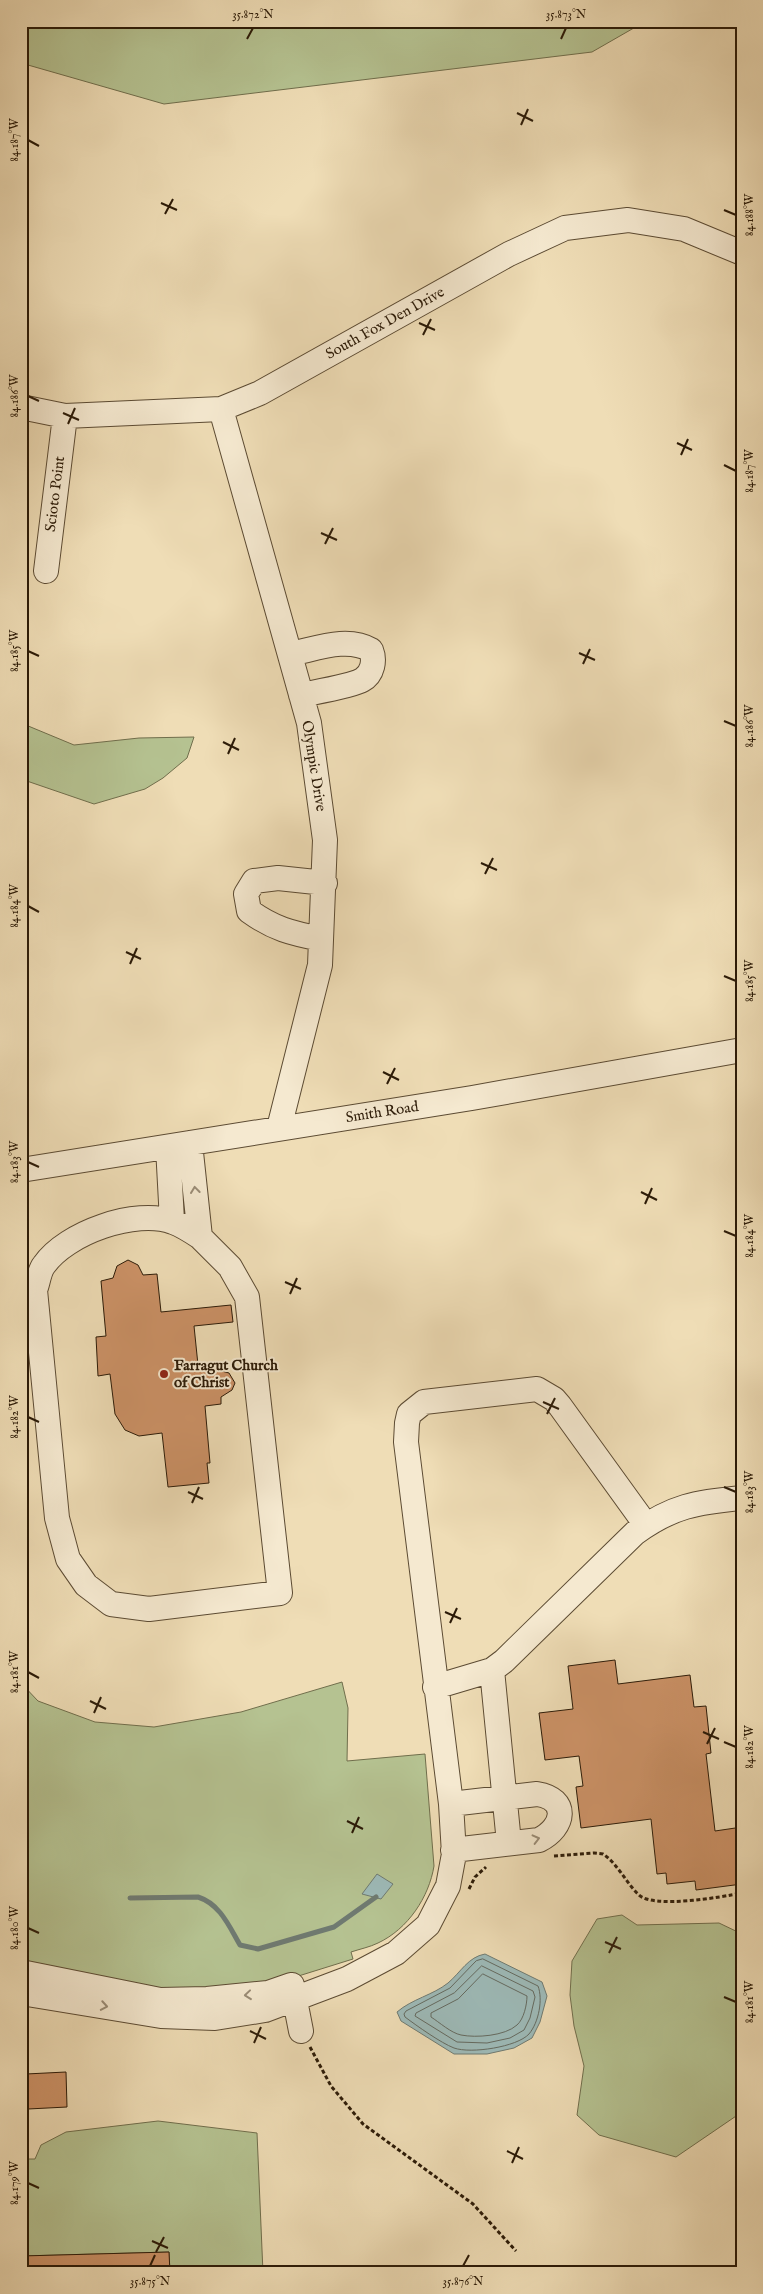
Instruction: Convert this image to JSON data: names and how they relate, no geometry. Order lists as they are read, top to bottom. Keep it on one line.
{"streets":{"street":["South Fox Den Drive","Scioto Point","Olympic Drive","Smith Road"]},"crossings":[["South Fox Den Drive","Scioto Point"],["South Fox Den Drive","Olympic Drive"],["Olympic Drive","Smith Road"]],"places":["Farragut Church of Christ"],"coordinates":["35.872°N","35.873°N","84.187°W","84.188°W","84.186°W","84.185°W","84.184°W","84.183°W","84.182°W","84.181°W","84.180°W","84.179°W","35.875°N","35.876°N"]}
